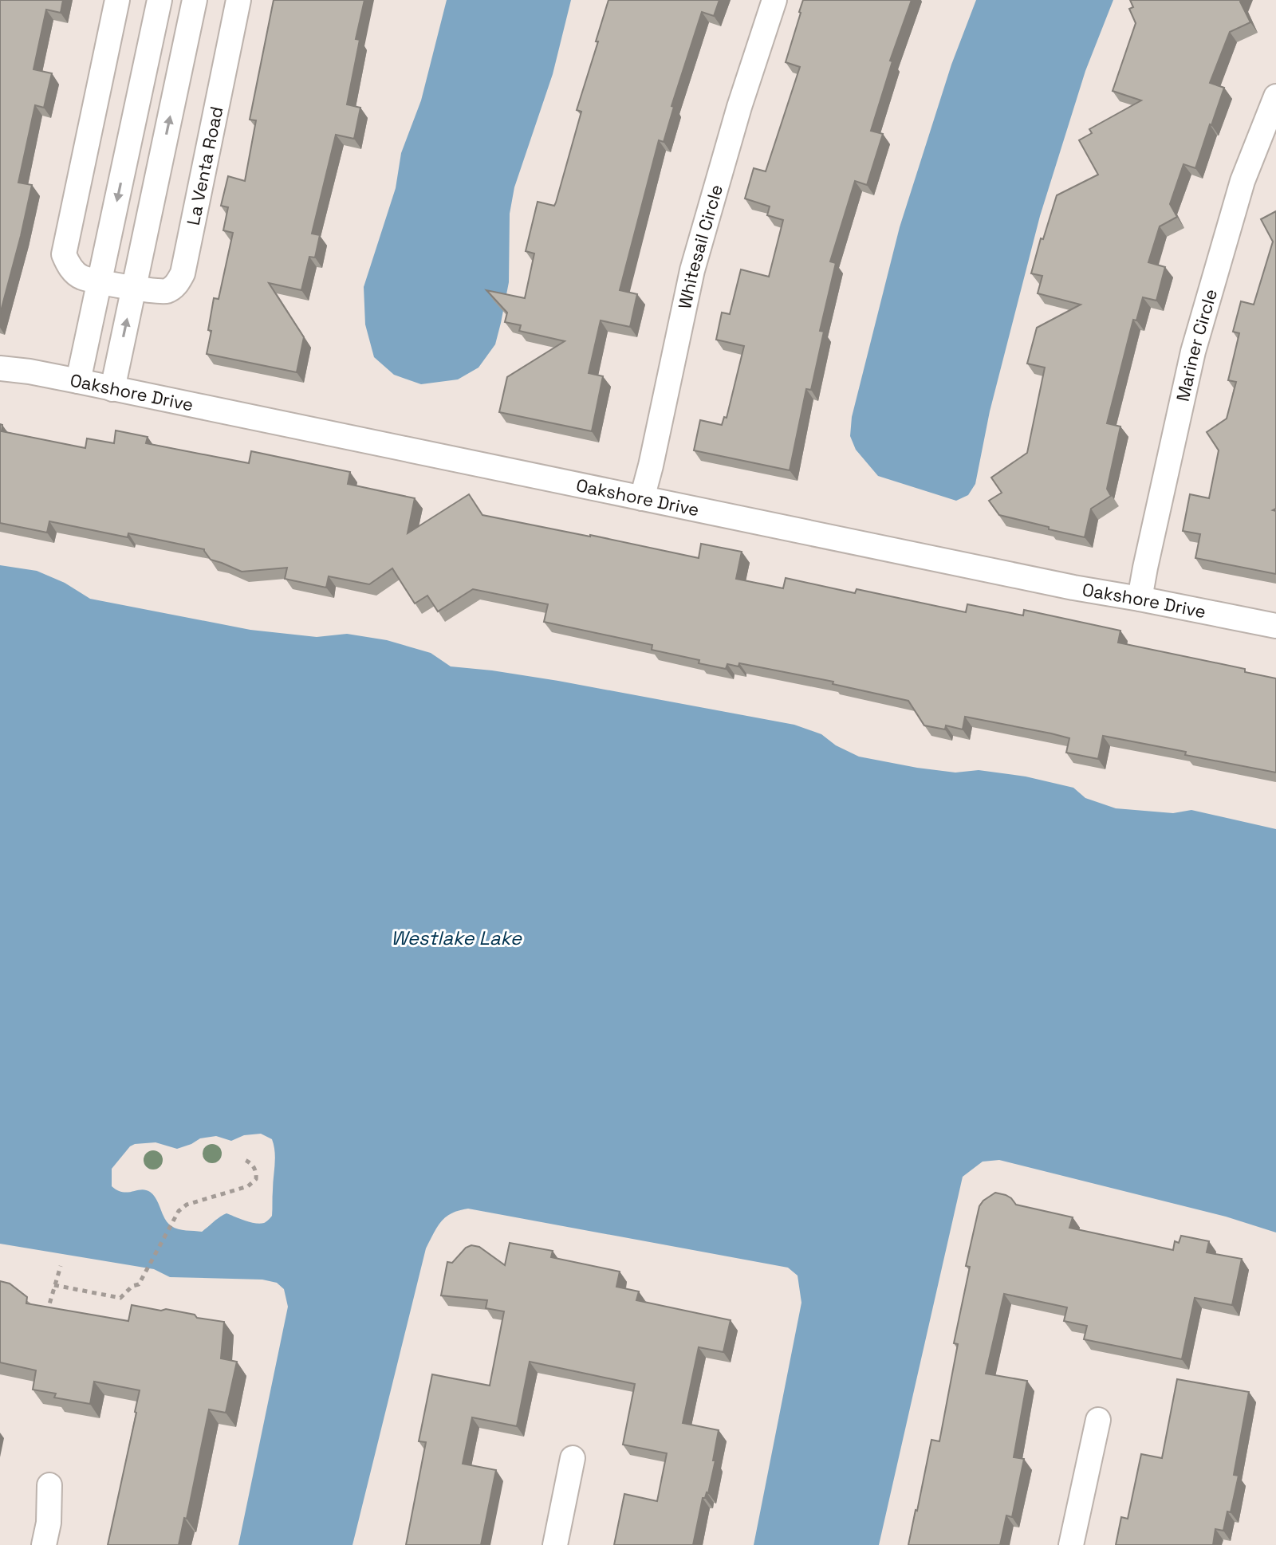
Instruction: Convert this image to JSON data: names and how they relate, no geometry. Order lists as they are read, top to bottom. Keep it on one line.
{"streets":{"street":["La Venta Road","Whitesail Circle","Mariner Circle","Oakshore Drive"]},"crossings":[["Whitesail Circle","Oakshore Drive"],["Mariner Circle","Oakshore Drive"]],"water":["Westlake Lake"]}
